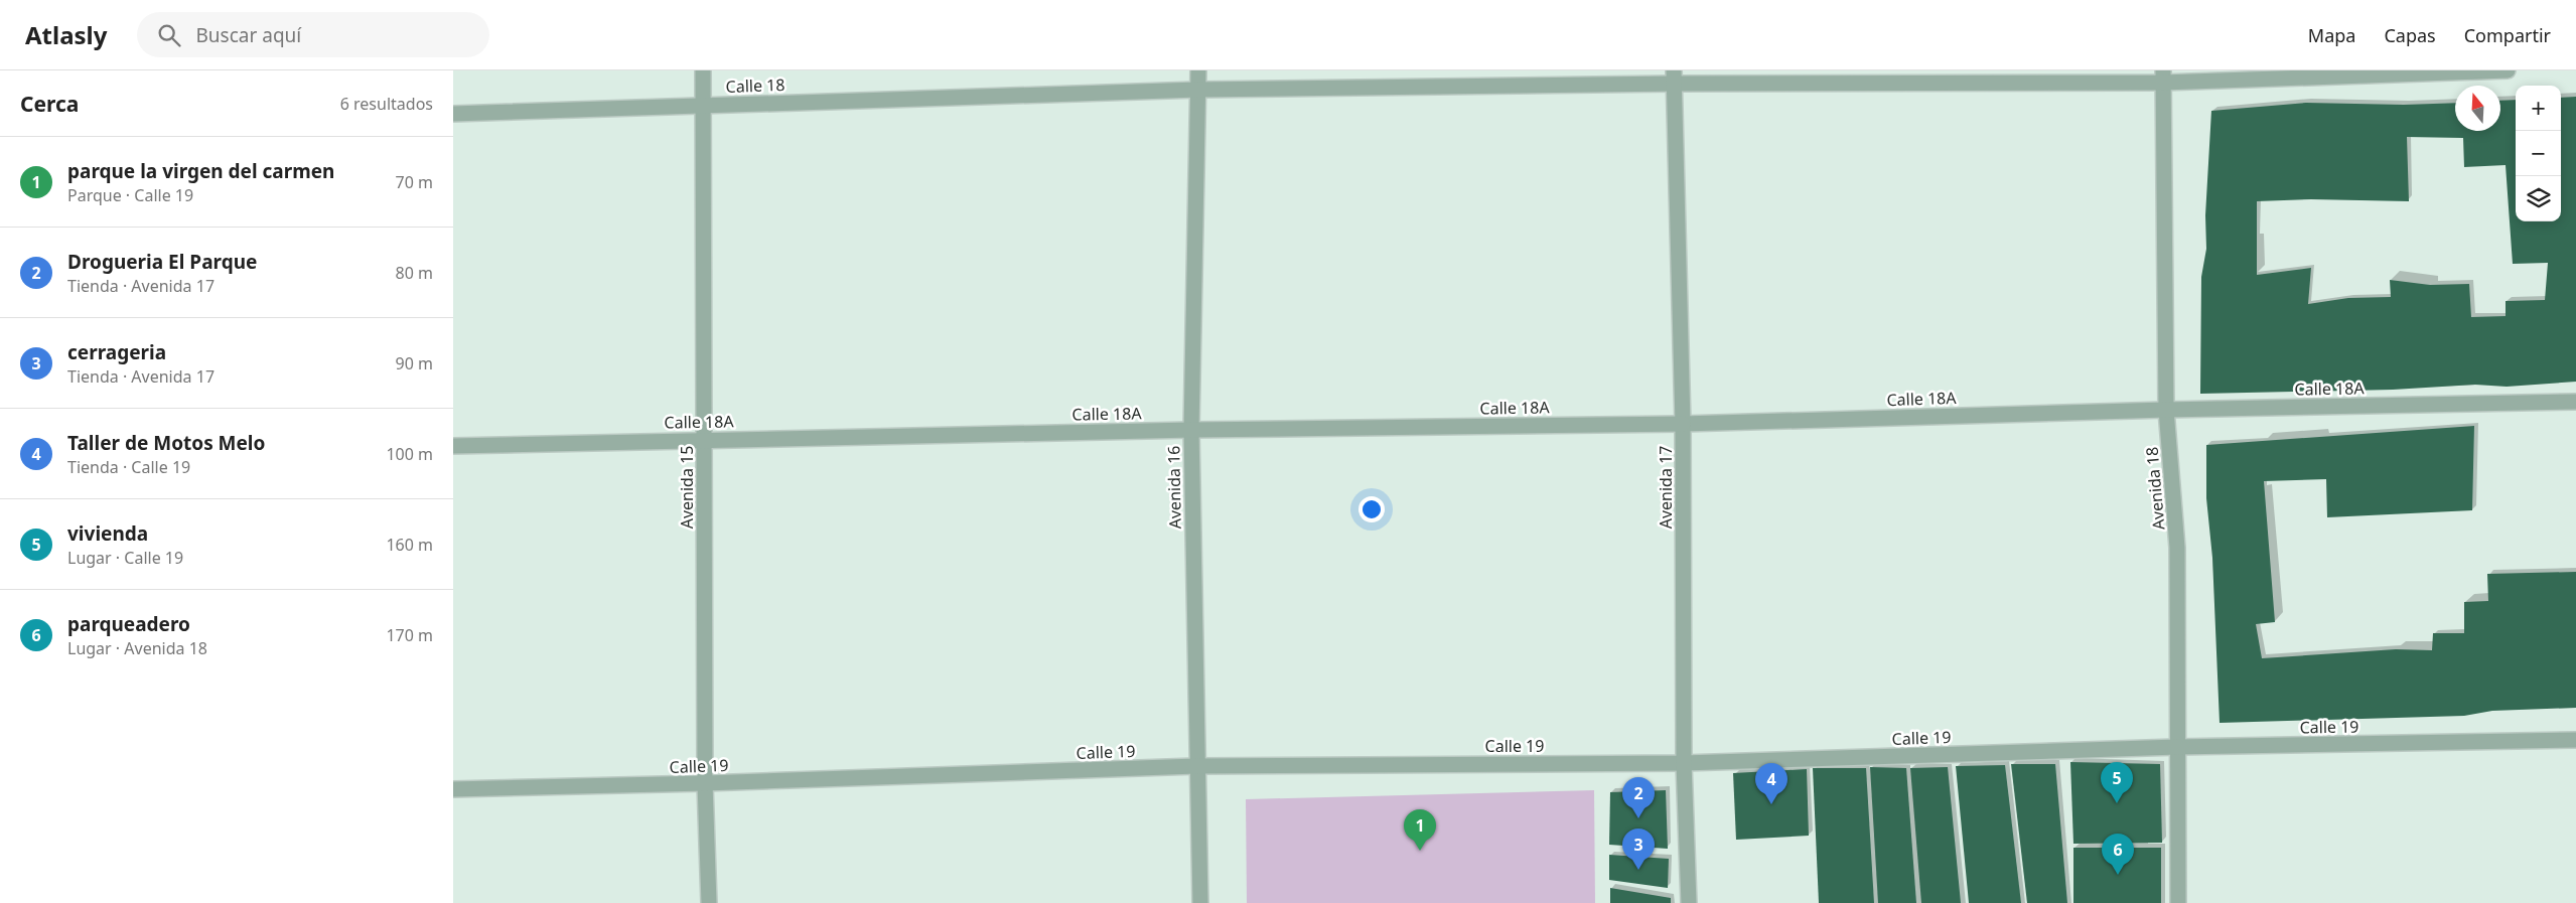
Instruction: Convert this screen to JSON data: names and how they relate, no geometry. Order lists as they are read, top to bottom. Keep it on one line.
{"streets":{"street":["Calle 18","Calle 18A","Avenida 15","Avenida 16","Avenida 17","Avenida 18","Calle 19"]},"crossings":[["Calle 18","Avenida 15"],["Calle 18","Avenida 16"],["Calle 18","Avenida 17"],["Calle 18","Avenida 18"],["Calle 18A","Avenida 15"],["Calle 18A","Avenida 16"],["Calle 18A","Avenida 17"],["Calle 18A","Avenida 18"],["Avenida 15","Calle 19"],["Avenida 16","Calle 19"],["Avenida 17","Calle 19"],["Avenida 18","Calle 19"]],"north":"top","page":{"header":"Atlasly","search":"Buscar aquí","nav":["Mapa","Capas","Compartir"],"heading":["Cerca","6 resultados"],"map_buttons":["+","−"],"list":[{"mark":"1","name":"parque la virgen del carmen","note":"Parque · Calle 19","value":"70 m"},{"mark":"2","name":"Drogueria El Parque","note":"Tienda · Avenida 17","value":"80 m"},{"mark":"3","name":"cerrageria","note":"Tienda · Avenida 17","value":"90 m"},{"mark":"4","name":"Taller de Motos Melo","note":"Tienda · Calle 19","value":"100 m"},{"mark":"5","name":"vivienda","note":"Lugar · Calle 19","value":"160 m"},{"mark":"6","name":"parqueadero","note":"Lugar · Avenida 18","value":"170 m"}],"pins":["5","4","2","1","3","6"]}}
